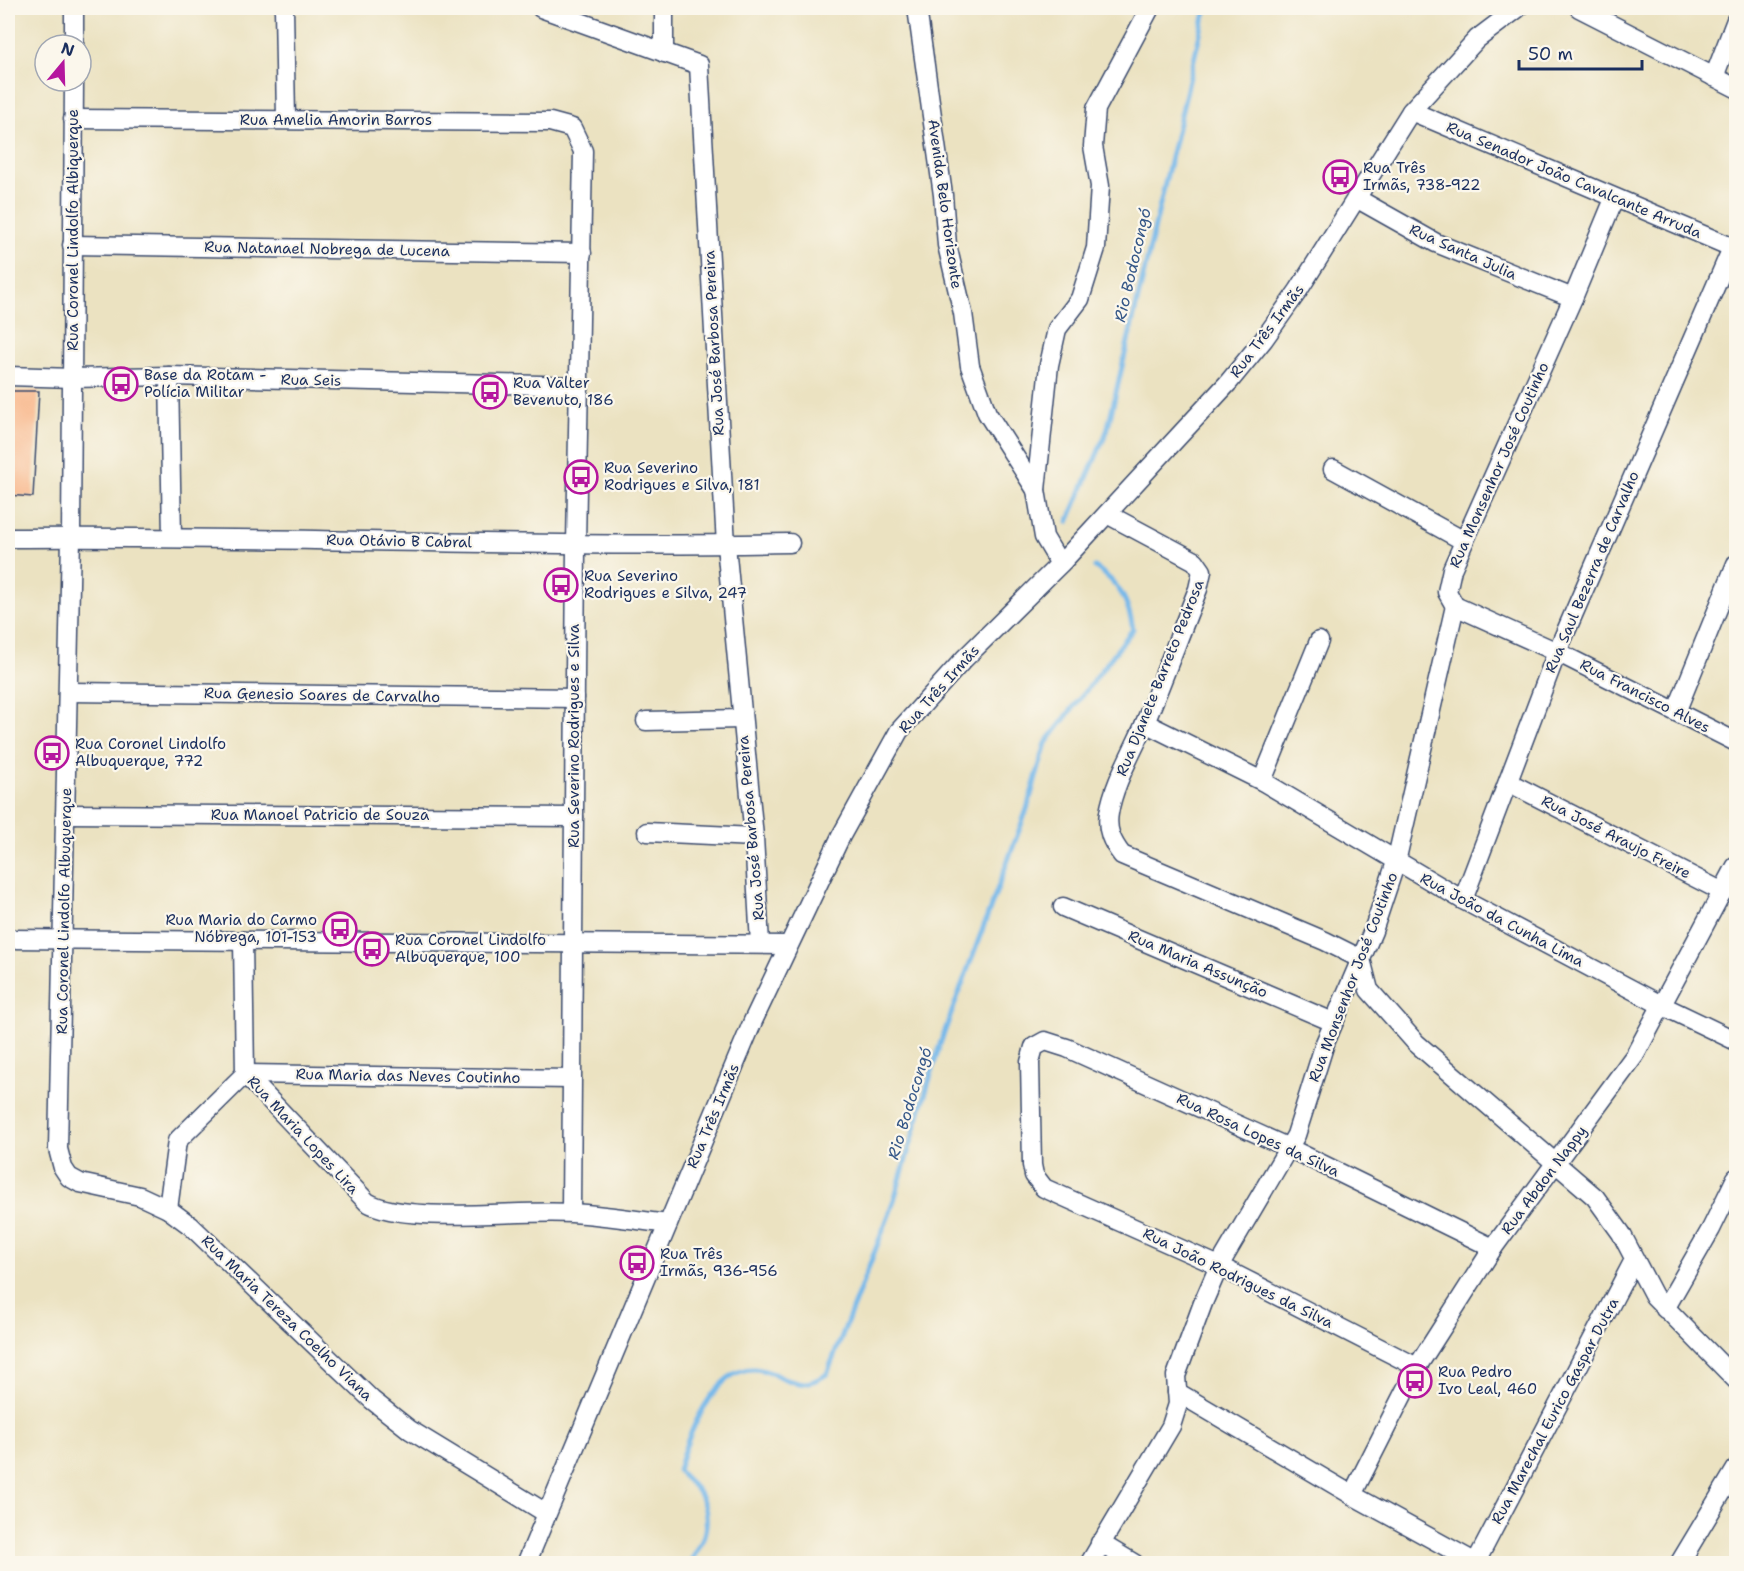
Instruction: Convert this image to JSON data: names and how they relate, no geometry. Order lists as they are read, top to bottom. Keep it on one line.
{"streets":{"street":["Rua Amelia Amorin Barros","Rua Senador João Cavalcante Arruda","Avenida Belo Horizonte","Rua Coronel Lindolfo Albiquerque","Rua Natanael Nobrega de Lucena","Rua Santa Julia","Rua Três Irmãs","Rua José Barbosa Pereira","Rua Seis","Rua Monsenhor José Coutinho","Rua Otávio B Cabral","Rua Saul Bezerra de Carvalho","Rua Djanete Barreto Pedrosa","Rua Genesio Soares de Carvalho","Rua Francisco Alves","Rua Severino Rodrigues e Silva","Rua Manoel Patricio de Souza","Rua José Araujo Freire","Rua Coronel Lindolfo Albuquerque","Rua João da Cunha Lima","Rua Maria Assunção","Rua Maria das Neves Coutinho","Rua Maria Lopes Lira","Rua Rosa Lopes da Silva","Rua Abdon Nappy","Rua João Rodrigues da Silva","Rua Maria Tereza Coelho Viana","Rua Marechal Eurico Gaspar Dutra"]},"crossings":[["Rua Amelia Amorin Barros","Rua Coronel Lindolfo Albiquerque"],["Rua Amelia Amorin Barros","Rua Severino Rodrigues e Silva"],["Rua Senador João Cavalcante Arruda","Rua Três Irmãs"],["Rua Senador João Cavalcante Arruda","Rua Monsenhor José Coutinho"],["Rua Senador João Cavalcante Arruda","Rua Saul Bezerra de Carvalho"],["Rua Coronel Lindolfo Albiquerque","Rua Natanael Nobrega de Lucena"],["Rua Coronel Lindolfo Albiquerque","Rua Seis"],["Rua Coronel Lindolfo Albiquerque","Rua Coronel Lindolfo Albuquerque"],["Rua Natanael Nobrega de Lucena","Rua Severino Rodrigues e Silva"],["Rua Santa Julia","Rua Três Irmãs"],["Rua Santa Julia","Rua Monsenhor José Coutinho"],["Rua Três Irmãs","Rua Djanete Barreto Pedrosa"],["Rua Três Irmãs","Rua Maria Lopes Lira"],["Rua Três Irmãs","Rua Maria Tereza Coelho Viana"],["Rua José Barbosa Pereira","Rua Otávio B Cabral"],["Rua Seis","Rua Severino Rodrigues e Silva"],["Rua Seis","Rua Coronel Lindolfo Albuquerque"],["Rua Monsenhor José Coutinho","Rua Djanete Barreto Pedrosa"],["Rua Monsenhor José Coutinho","Rua Francisco Alves"],["Rua Monsenhor José Coutinho","Rua João da Cunha Lima"],["Rua Monsenhor José Coutinho","Rua Maria Assunção"],["Rua Monsenhor José Coutinho","Rua Rosa Lopes da Silva"],["Rua Monsenhor José Coutinho","Rua João Rodrigues da Silva"],["Rua Otávio B Cabral","Rua Severino Rodrigues e Silva"],["Rua Otávio B Cabral","Rua Coronel Lindolfo Albuquerque"],["Rua Saul Bezerra de Carvalho","Rua Francisco Alves"],["Rua Saul Bezerra de Carvalho","Rua José Araujo Freire"],["Rua Saul Bezerra de Carvalho","Rua João da Cunha Lima"],["Rua Djanete Barreto Pedrosa","Rua João da Cunha Lima"],["Rua Genesio Soares de Carvalho","Rua Severino Rodrigues e Silva"],["Rua Genesio Soares de Carvalho","Rua Coronel Lindolfo Albuquerque"],["Rua Severino Rodrigues e Silva","Rua Manoel Patricio de Souza"],["Rua Severino Rodrigues e Silva","Rua Maria das Neves Coutinho"],["Rua Severino Rodrigues e Silva","Rua Maria Lopes Lira"],["Rua Manoel Patricio de Souza","Rua Coronel Lindolfo Albuquerque"],["Rua José Araujo Freire","Rua Abdon Nappy"],["Rua Coronel Lindolfo Albuquerque","Rua Maria Tereza Coelho Viana"],["Rua João da Cunha Lima","Rua Abdon Nappy"],["Rua Maria das Neves Coutinho","Rua Maria Lopes Lira"],["Rua Rosa Lopes da Silva","Rua Abdon Nappy"],["Rua Rosa Lopes da Silva","Rua João Rodrigues da Silva"],["Rua Abdon Nappy","Rua João Rodrigues da Silva"]],"water":["Rio Bodocongó"],"places":{"bus stop":["Rua Três Irmãs, 738-922","Base da Rotam - Polícia Militar","Rua Valter Bevenuto, 186","Rua Severino Rodrigues e Silva, 181","Rua Severino Rodrigues e Silva, 247","Rua Coronel Lindolfo Albuquerque, 772","Rua Maria do Carmo Nóbrega, 101-153","Rua Coronel Lindolfo Albuquerque, 100","Rua Três Irmãs, 936-956","Rua Pedro Ivo Leal, 460"]},"scale_bar":"50 m","north":"top"}
